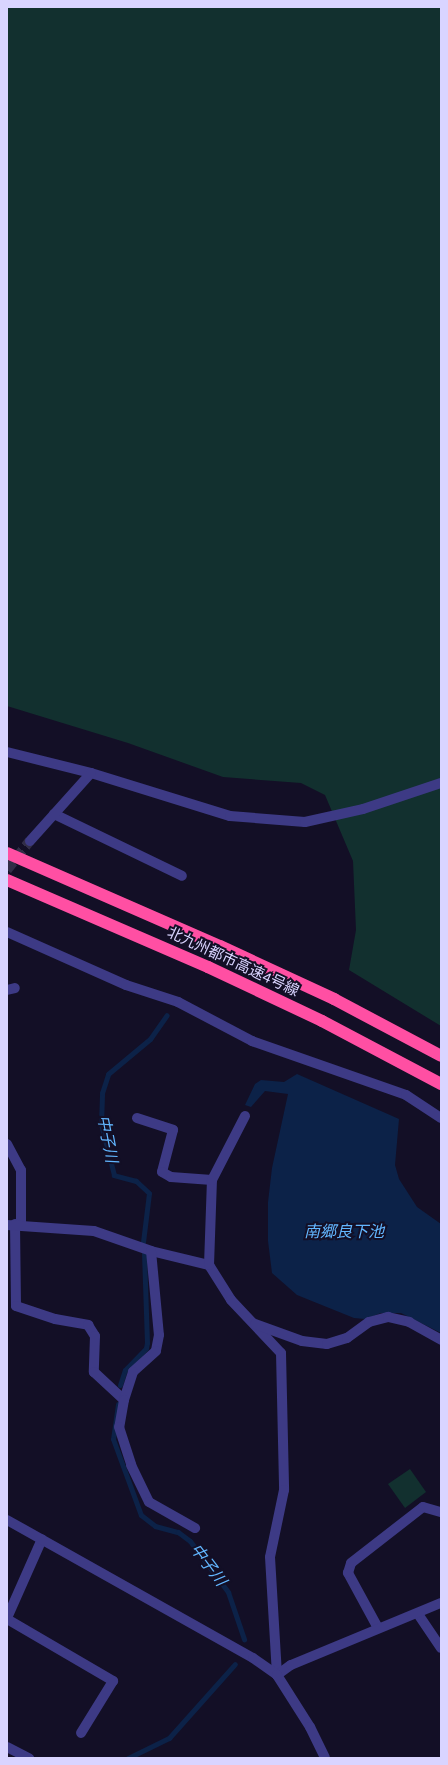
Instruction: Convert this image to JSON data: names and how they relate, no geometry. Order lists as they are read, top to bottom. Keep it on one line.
{"streets":{"highway":["北九州都市高速4号線"]},"water":["中子川","南郷良下池"]}
